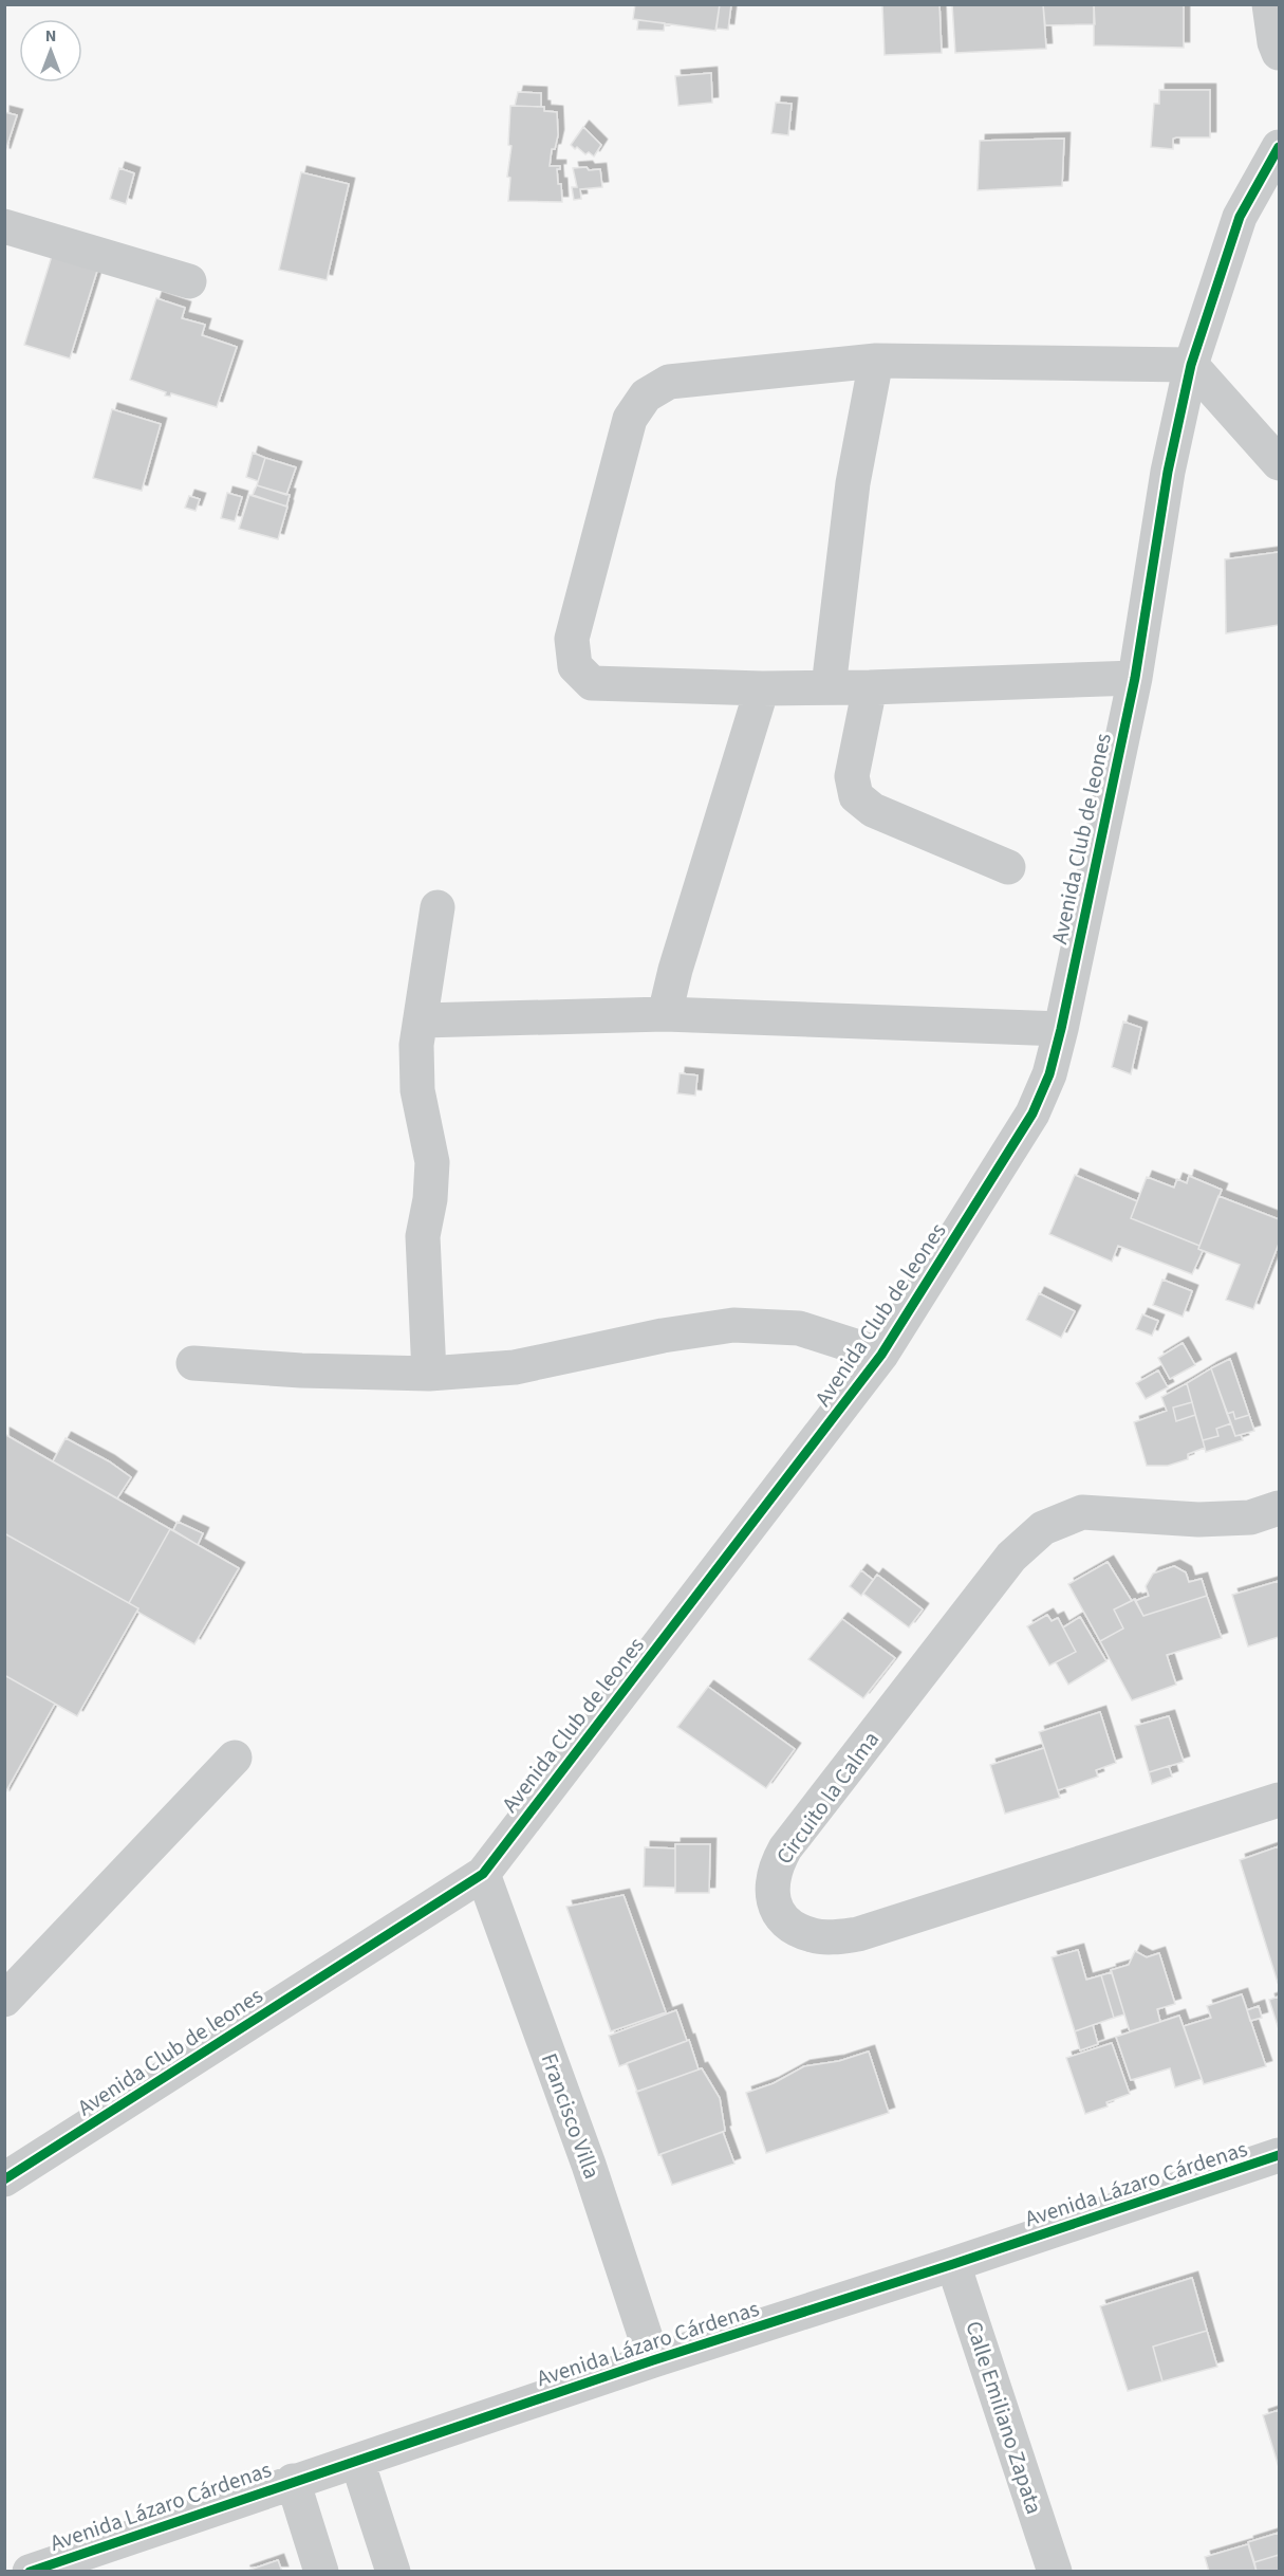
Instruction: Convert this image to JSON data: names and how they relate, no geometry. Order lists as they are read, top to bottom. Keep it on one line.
{"streets":{"street":["Avenida Club de leones","Circuito la Calma","Francisco Villa","Avenida Lázaro Cárdenas","Calle Emiliano Zapata"]},"crossings":[["Avenida Club de leones","Francisco Villa"],["Francisco Villa","Avenida Lázaro Cárdenas"],["Avenida Lázaro Cárdenas","Calle Emiliano Zapata"]],"north":"top"}
